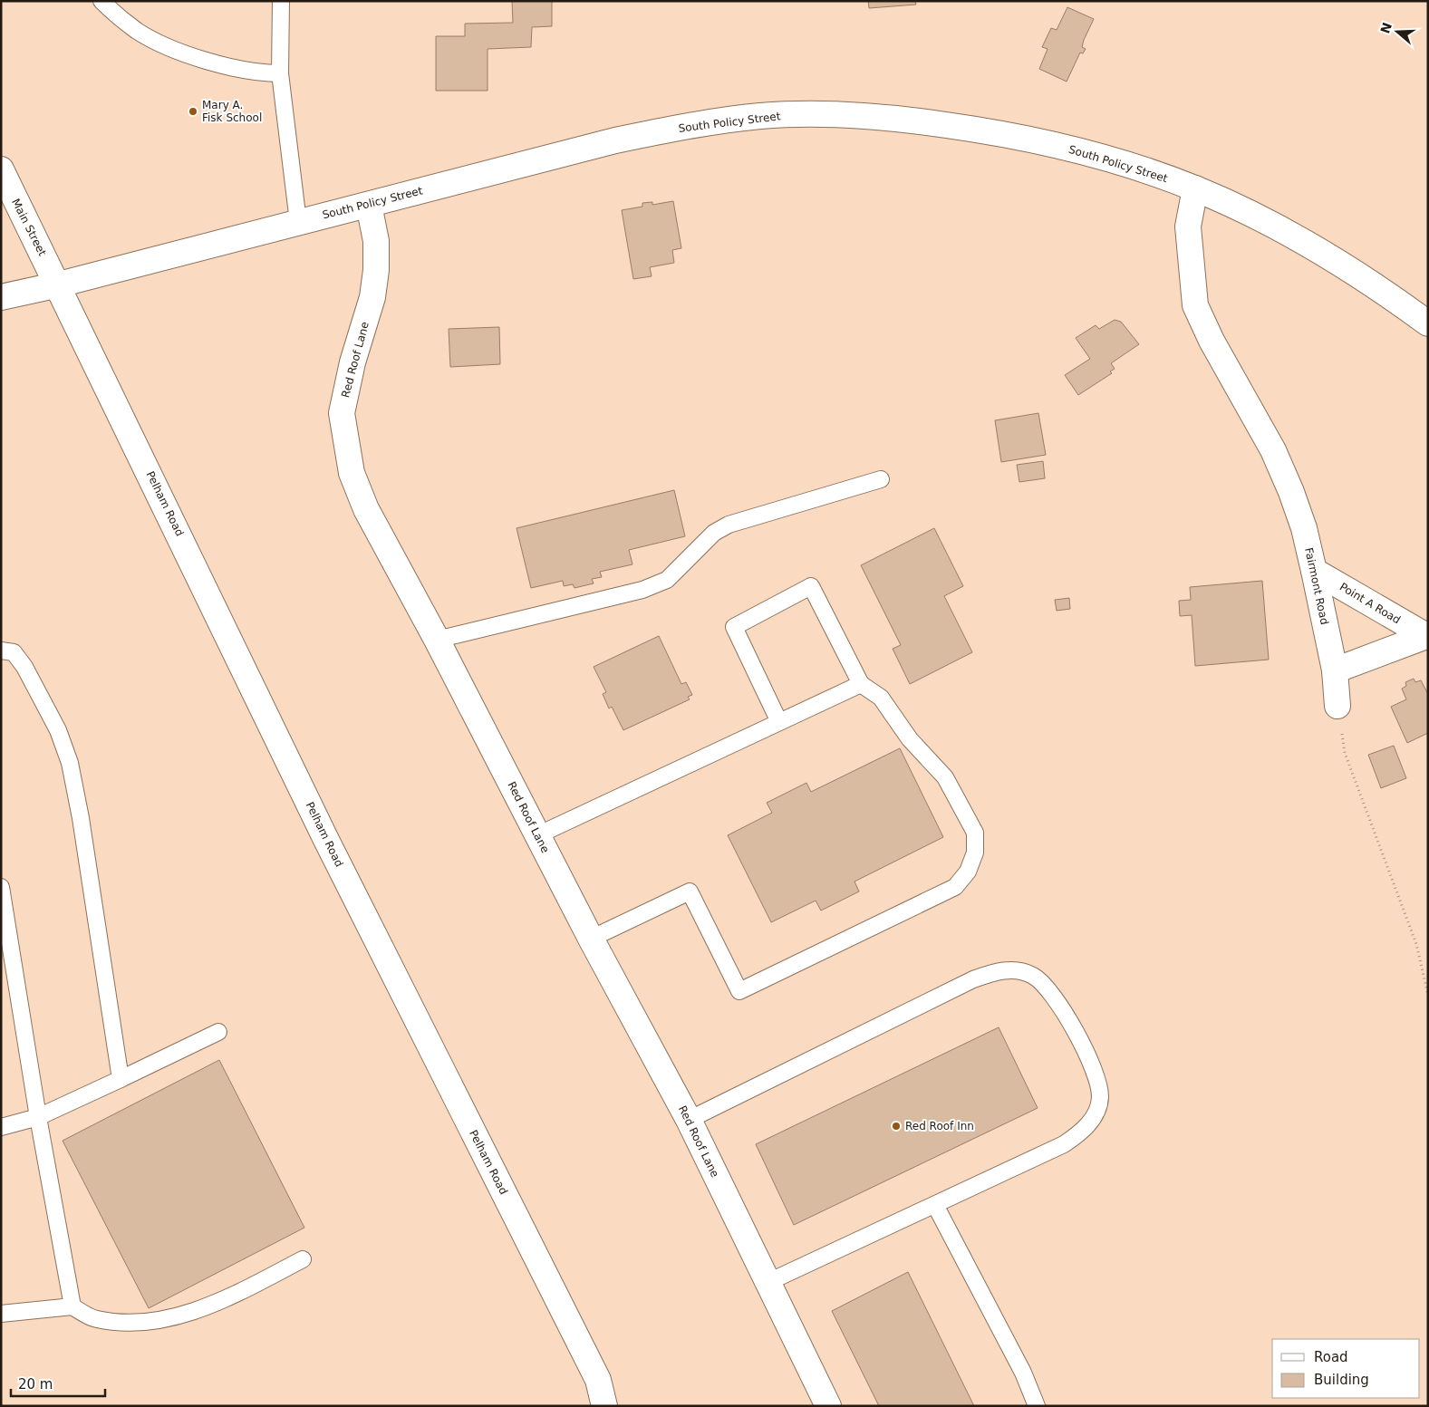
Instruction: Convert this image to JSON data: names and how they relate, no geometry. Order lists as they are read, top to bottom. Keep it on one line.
{"streets":{"street":["South Policy Street","Main Street","Red Roof Lane","Pelham Road","Fairmont Road","Point A Road"]},"crossings":[["South Policy Street","Main Street"],["South Policy Street","Red Roof Lane"],["South Policy Street","Pelham Road"],["South Policy Street","Fairmont Road"],["Main Street","Pelham Road"],["Fairmont Road","Point A Road"]],"places":["Mary A. Fisk School","Red Roof Inn"],"legend":["Road","Building"],"scale_bar":"20 m","north":"left"}
